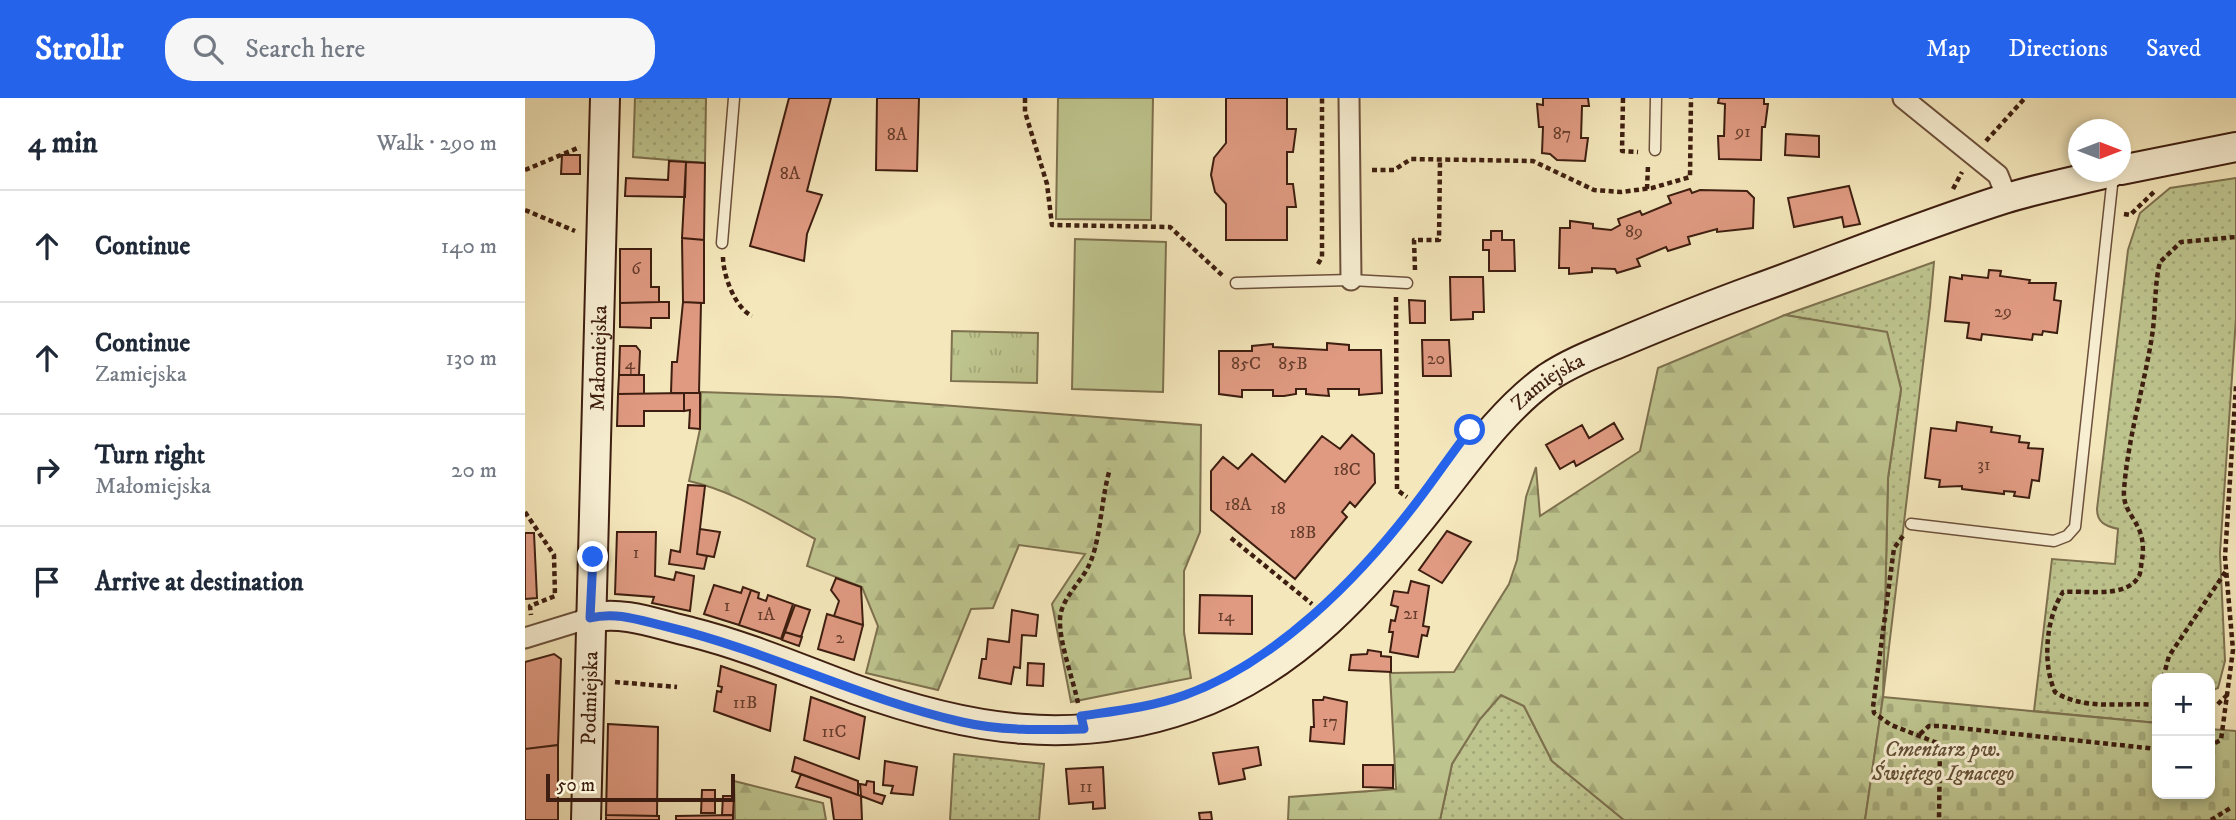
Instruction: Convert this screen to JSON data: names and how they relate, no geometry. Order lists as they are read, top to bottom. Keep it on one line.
{"streets":{"street":["Małomiejska","Zamiejska","Podmiejska"]},"crossings":[["Małomiejska","Zamiejska"],["Małomiejska","Podmiejska"],["Zamiejska","Podmiejska"]],"parks":["Cmentarz pw. Świętego Ignacego"],"house_numbers":["91","87","8A","8A","89","6","29","20","4","85C","85B","31","18C","18A","18","18B","1","1","21","1A","14","2","11B","17","11C","11"],"scale_bar":"50 m","north":"right","page":{"header":"Strollr","search":"Search here","nav":["Map","Directions","Saved"],"heading":["4 min","Walk · 290 m"],"list":[["Continue","140 m"],["Continue","Zamiejska","130 m"],["Turn right","Małomiejska","20 m"],"Arrive at destination"],"map_buttons":["+","−"],"scale":"50 m"}}
